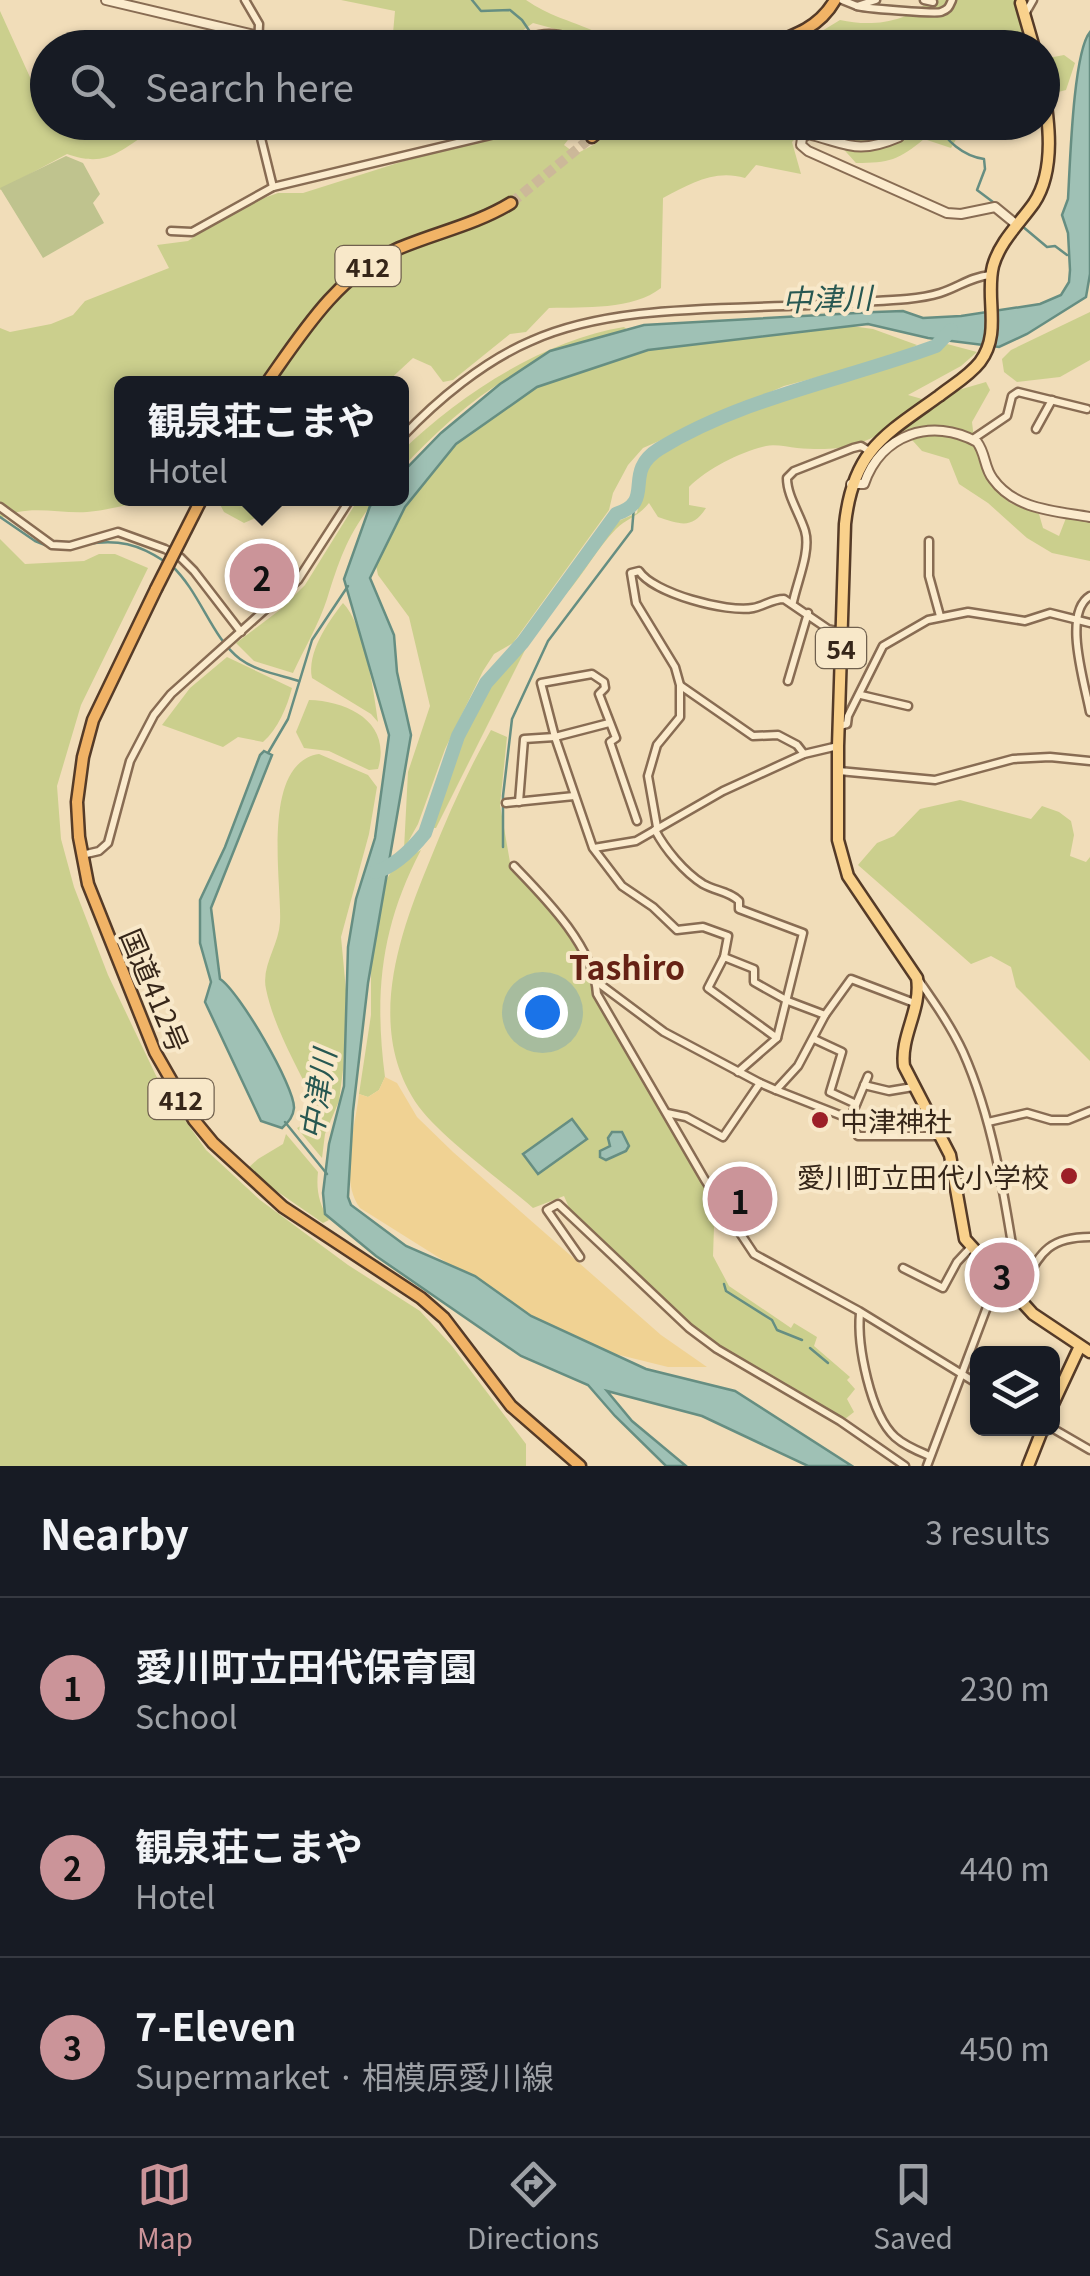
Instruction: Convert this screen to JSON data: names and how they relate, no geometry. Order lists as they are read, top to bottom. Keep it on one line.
{"streets":{"highway":["412","国道412号"],"main road":["54"]},"districts":["Tashiro"],"water":["中津川"],"places":["中津神社","愛川町立田代小学校"],"page":{"search":"Search here","popup":["観泉荘こまや","Hotel"],"pins":["2","1","3"],"heading":["Nearby","3 results"],"list":[{"mark":"1","name":"愛川町立田代保育園","note":"School","value":"230 m"},{"mark":"2","name":"観泉荘こまや","note":"Hotel","value":"440 m"},{"mark":"3","name":"7-Eleven","note":"Supermarket · 相模原愛川線","value":"450 m"}],"nav":["Map","Directions","Saved"]}}
